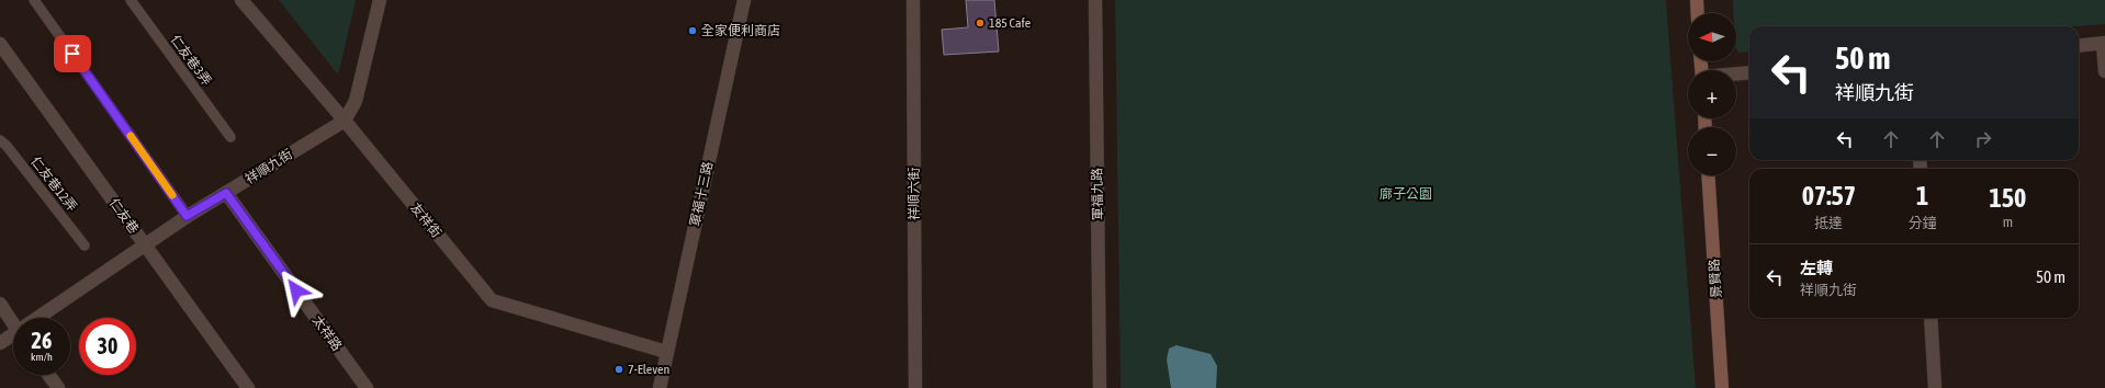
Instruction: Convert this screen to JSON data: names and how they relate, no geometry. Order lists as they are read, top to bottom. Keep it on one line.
{"streets":{"street":["祥順九街","軍福十三路","祥順六街","軍福九路","仁友巷","友祥街","景賢路","太祥路"],"lane":["仁友巷3弄","仁友巷12弄"]},"crossings":[["祥順九街","仁友巷"],["祥順九街","友祥街"],["祥順九街","太祥路"],["軍福十三路","友祥街"]],"parks":["廍子公園"],"places":["185 Cafe","全家便利商店","7-Eleven"],"north":"left","page":{"map_buttons":["+","−"],"turn":["50 m","祥順九街"],"eta":["07:57","抵達","1","分鐘","150","m"],"list":[{"name":"左轉","note":"祥順九街","value":"50 m"}],"speed":"26 km/h","limit":"30"}}
